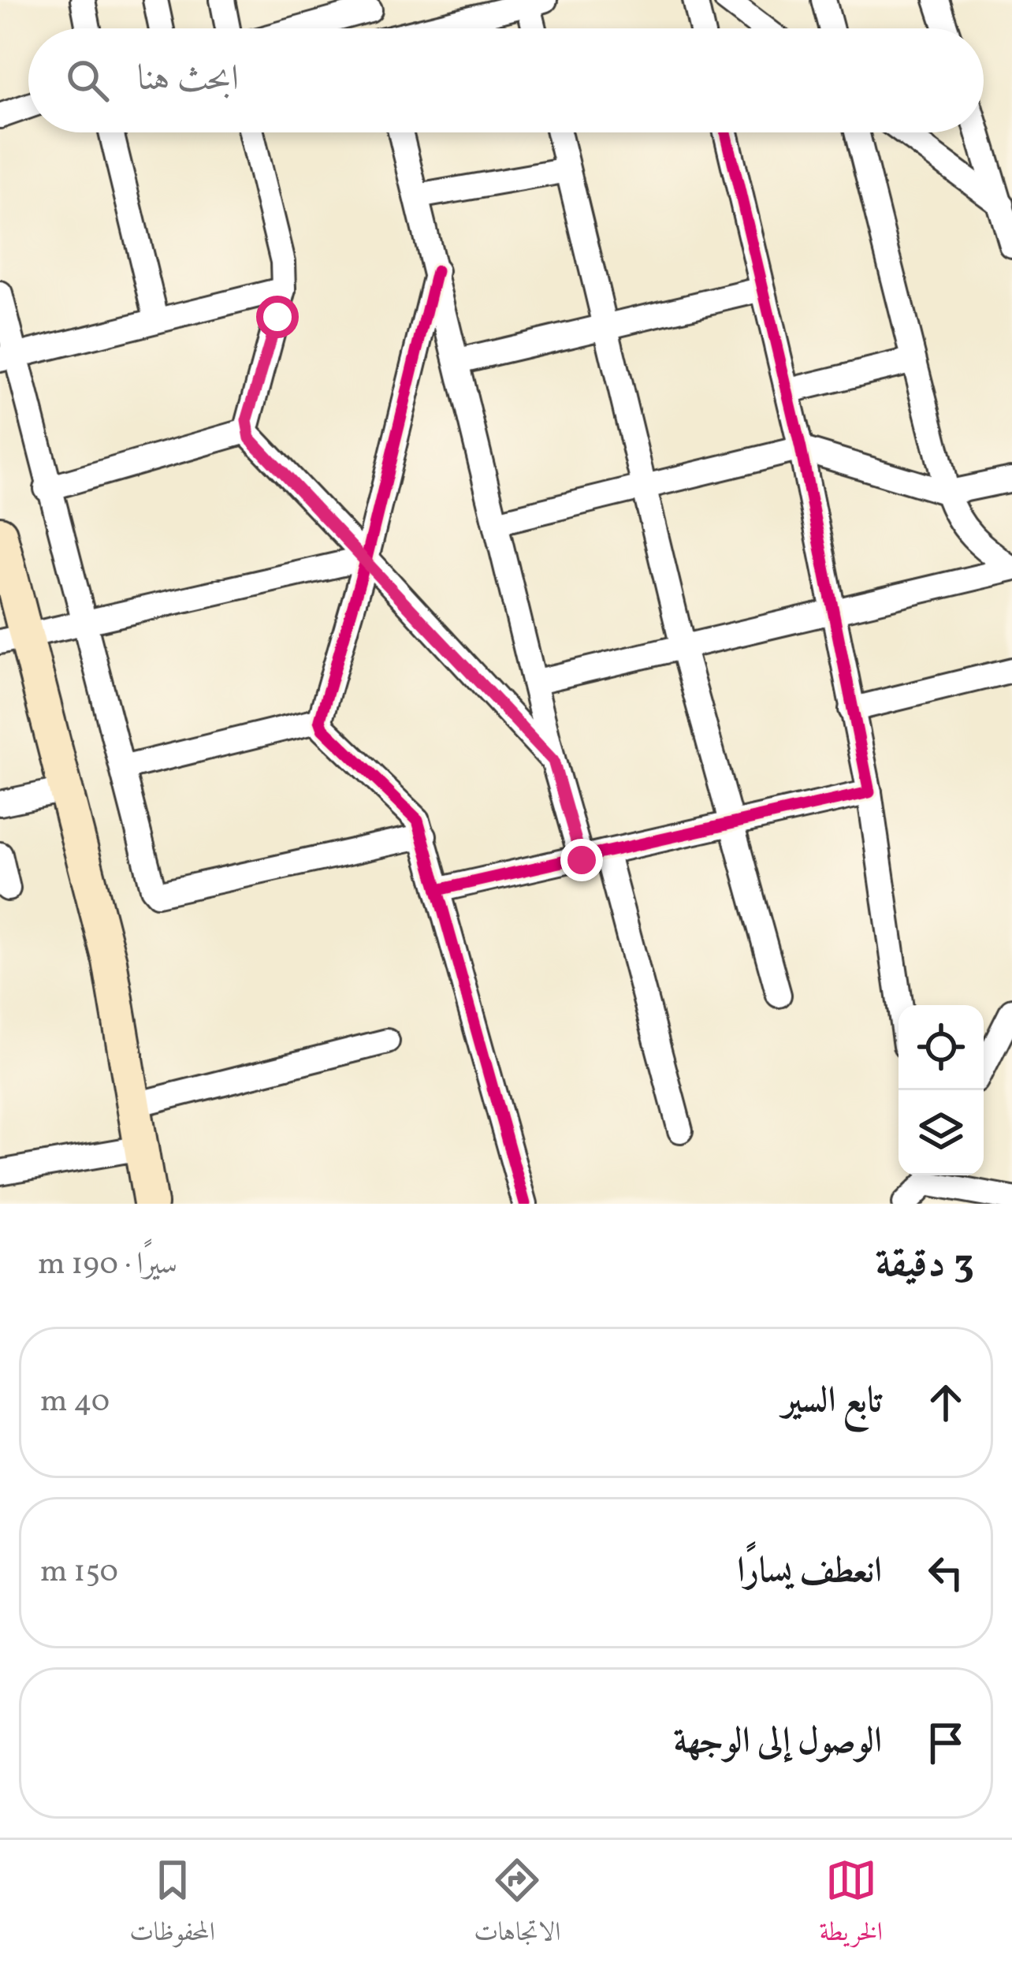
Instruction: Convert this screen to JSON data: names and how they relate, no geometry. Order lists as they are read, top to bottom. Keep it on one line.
{"page":{"search":"ابحث هنا","heading":["3 دقيقة","سيرًا · 190 m"],"list":[["تابع السير","40 m"],["انعطف يسارًا","150 m"],"الوصول إلى الوجهة"],"nav":["الخريطة","الاتجاهات","المحفوظات"]}}
